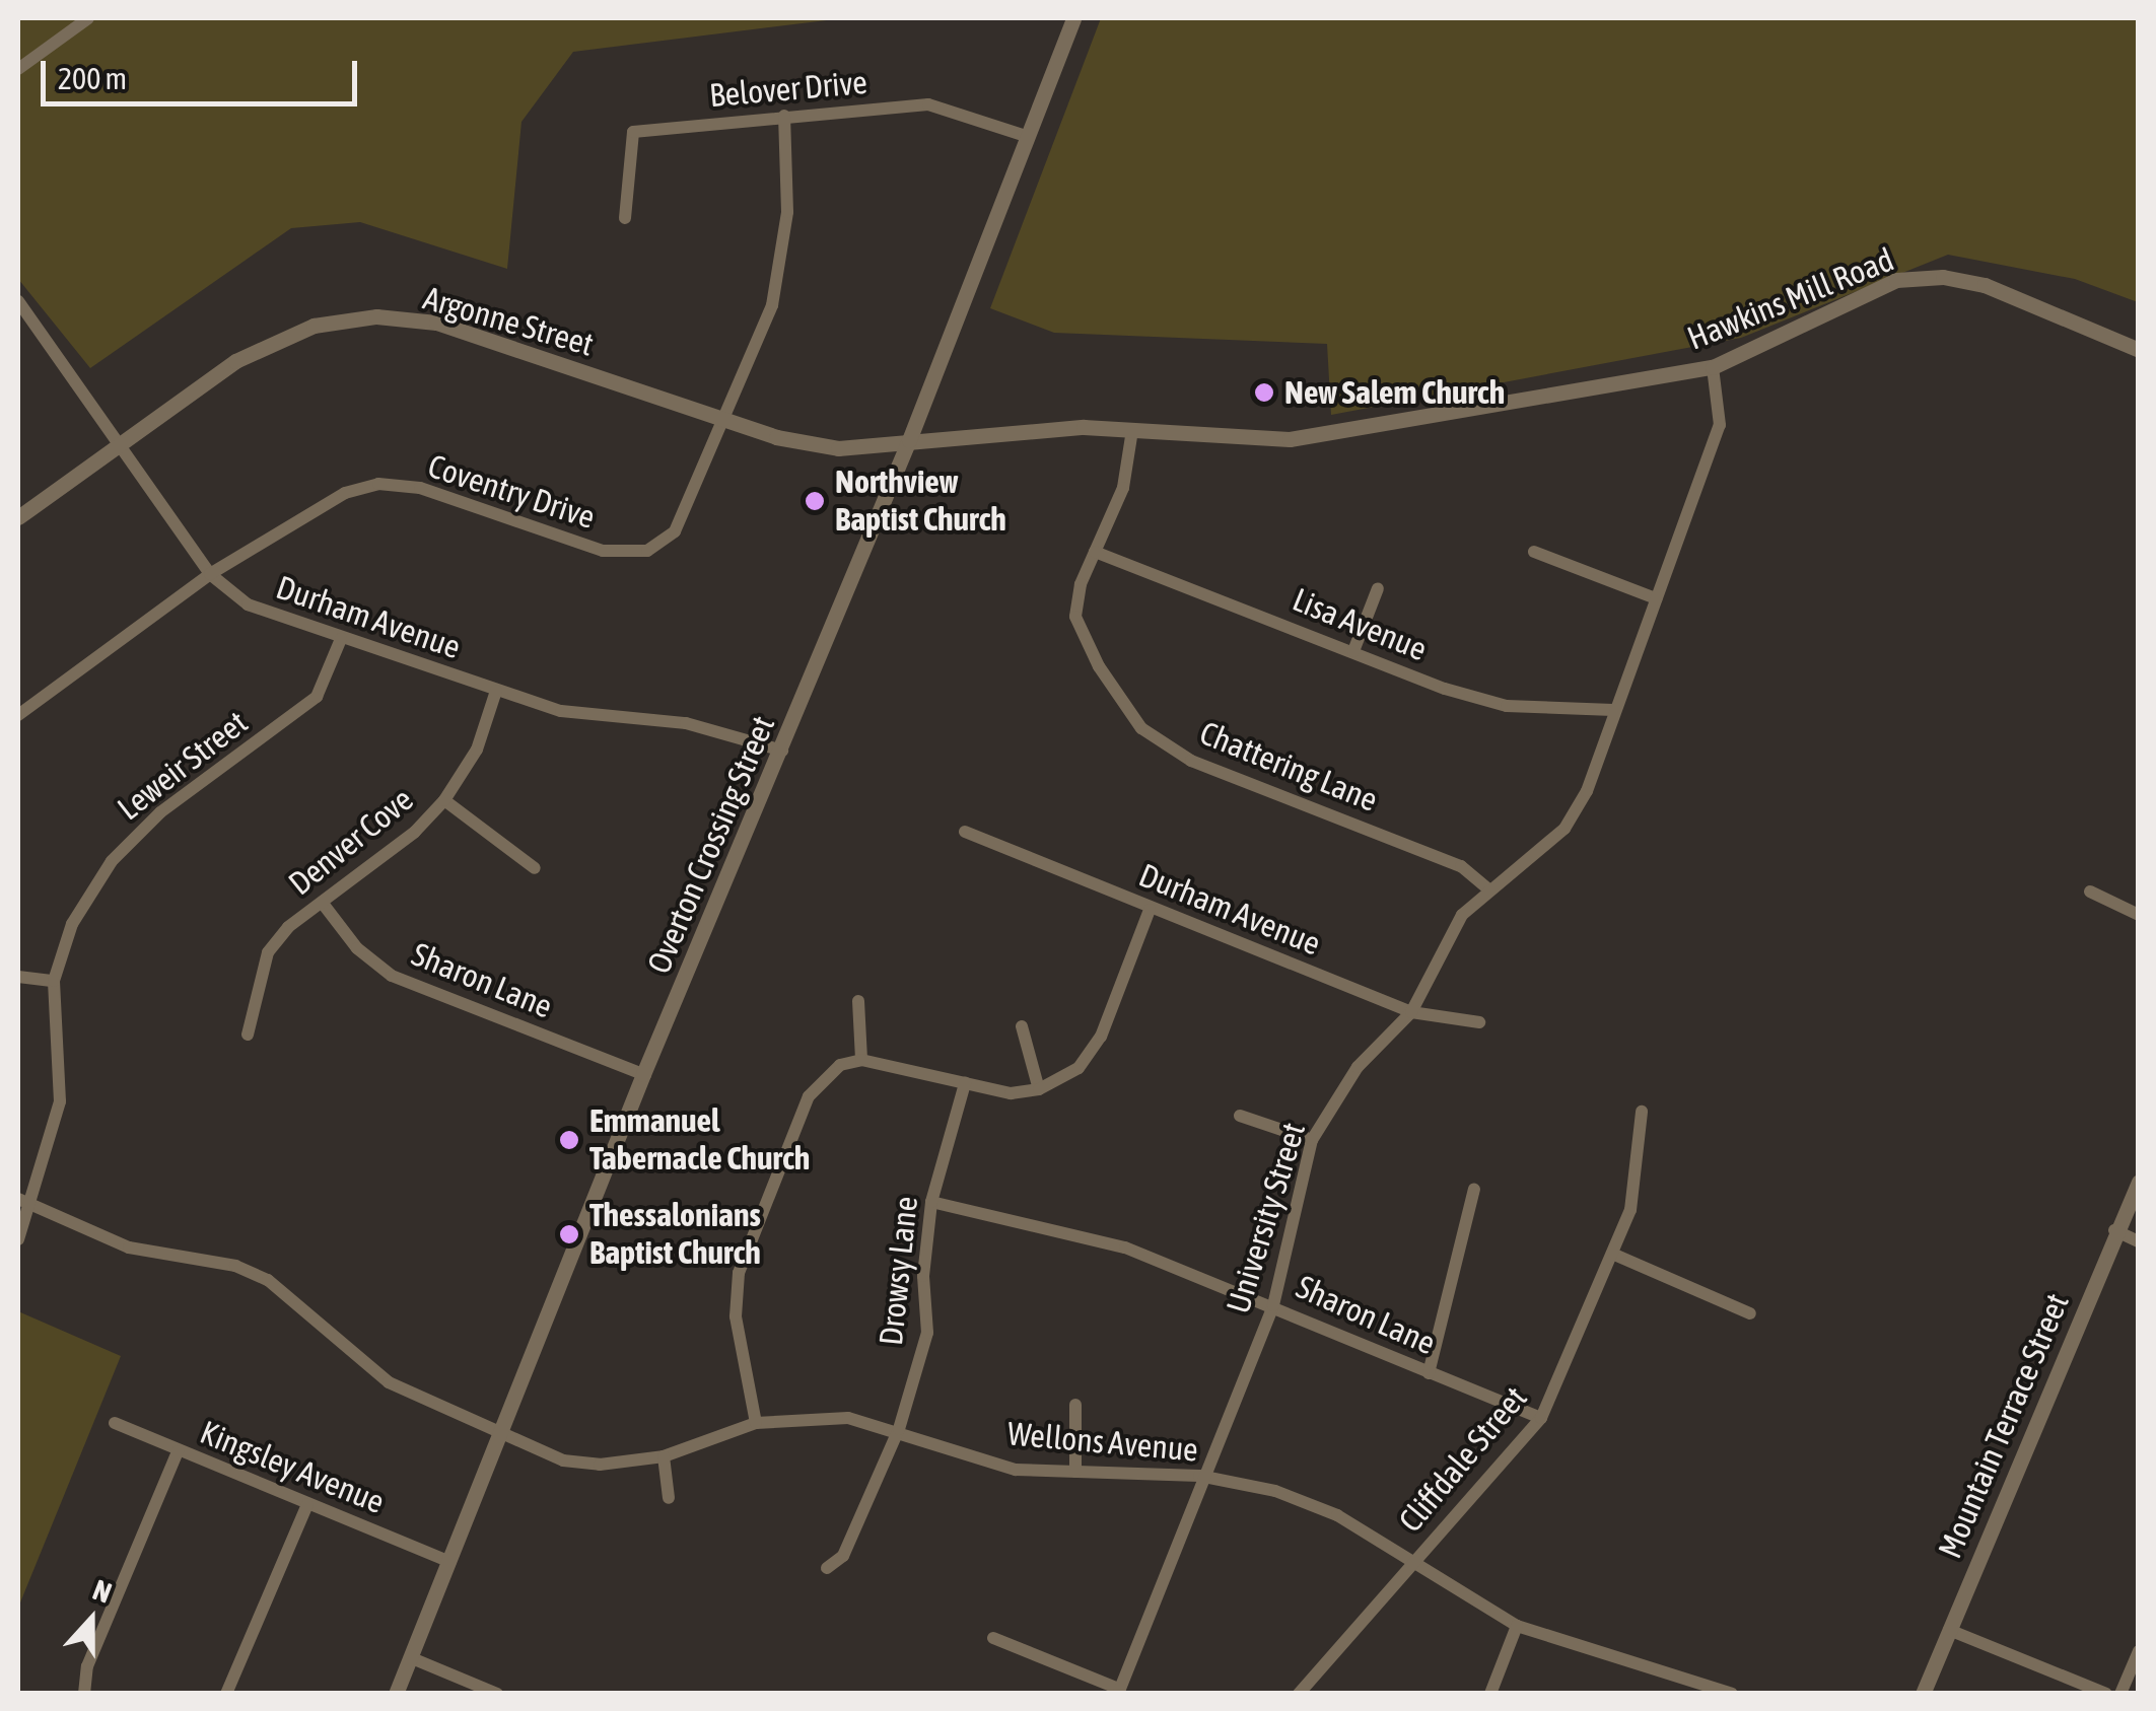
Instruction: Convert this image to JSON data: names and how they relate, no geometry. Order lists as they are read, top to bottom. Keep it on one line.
{"streets":{"street":["Belover Drive","Hawkins Mill Road","Argonne Street","Coventry Drive","Durham Avenue","Lisa Avenue","Leweir Street","Chattering Lane","Denver Cove","Overton Crossing Street","Sharon Lane","University Street","Drowsy Lane","Mountain Terrace Street","Wellons Avenue","Cliffdale Street","Kingsley Avenue"]},"crossings":[["Belover Drive","Coventry Drive"],["Belover Drive","Overton Crossing Street"],["Hawkins Mill Road","Argonne Street"],["Hawkins Mill Road","Chattering Lane"],["Hawkins Mill Road","Overton Crossing Street"],["Hawkins Mill Road","University Street"],["Argonne Street","Coventry Drive"],["Argonne Street","Durham Avenue"],["Argonne Street","Overton Crossing Street"],["Coventry Drive","Durham Avenue"],["Durham Avenue","Leweir Street"],["Durham Avenue","Denver Cove"],["Durham Avenue","Overton Crossing Street"],["Durham Avenue","University Street"],["Lisa Avenue","Chattering Lane"],["Lisa Avenue","University Street"],["Leweir Street","Wellons Avenue"],["Chattering Lane","University Street"],["Denver Cove","Sharon Lane"],["Overton Crossing Street","Sharon Lane"],["Overton Crossing Street","Wellons Avenue"],["Overton Crossing Street","Kingsley Avenue"],["Sharon Lane","University Street"],["Sharon Lane","Drowsy Lane"],["Sharon Lane","Cliffdale Street"],["University Street","Wellons Avenue"],["Drowsy Lane","Wellons Avenue"],["Wellons Avenue","Cliffdale Street"]],"places":["New Salem Church","Northview Baptist Church","Emmanuel Tabernacle Church","Thessalonians Baptist Church"],"scale_bar":"200 m","north":"top"}
